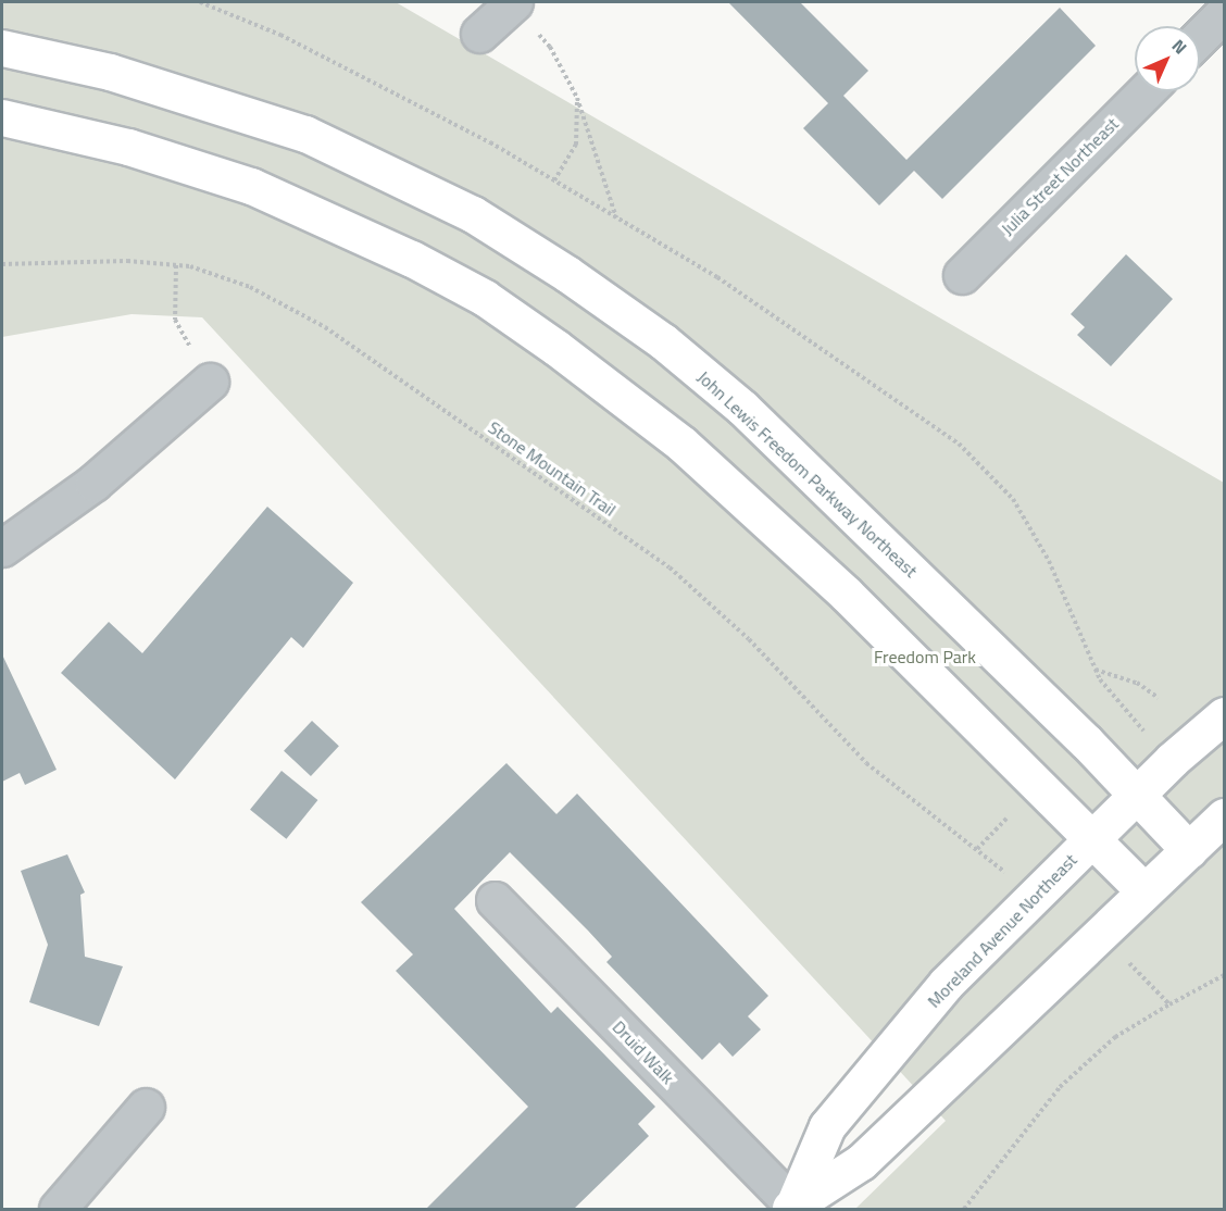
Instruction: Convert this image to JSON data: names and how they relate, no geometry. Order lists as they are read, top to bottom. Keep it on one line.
{"streets":{"highway":["John Lewis Freedom Parkway Northeast","Moreland Avenue Northeast"],"street":["Julia Street Northeast","Druid Walk"],"path":["Stone Mountain Trail"]},"crossings":[["John Lewis Freedom Parkway Northeast","Moreland Avenue Northeast"],["Moreland Avenue Northeast","Druid Walk"]],"parks":["Freedom Park"],"north":"top right"}
